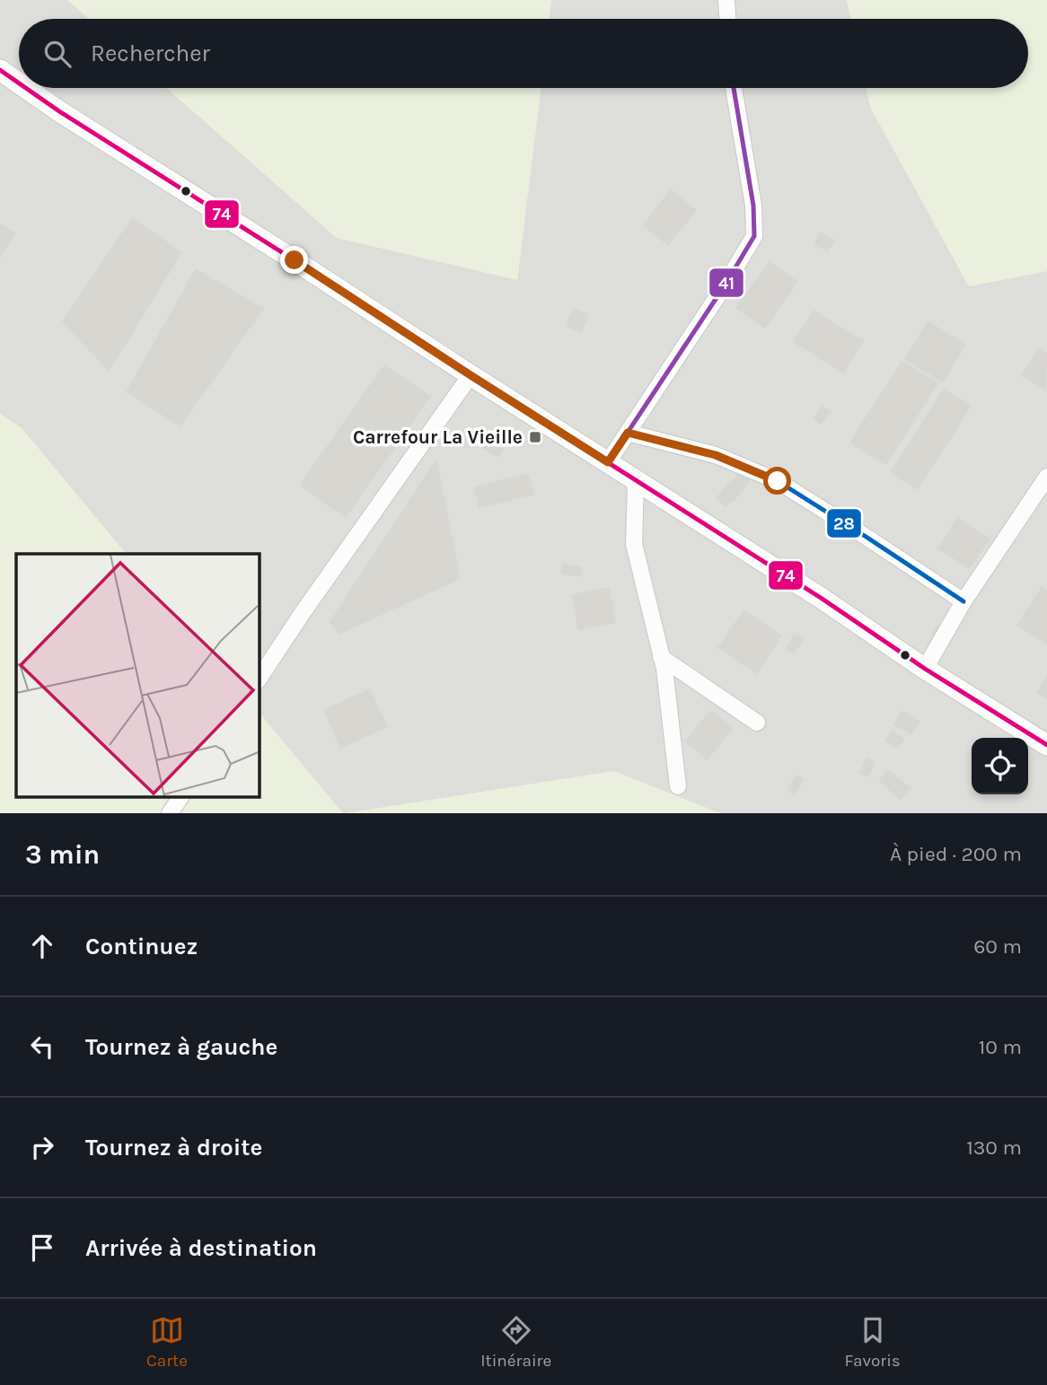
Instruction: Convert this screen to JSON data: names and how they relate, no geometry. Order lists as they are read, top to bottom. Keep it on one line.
{"places":{"transit":["Carrefour La Vieille"]},"lines":["transit line 74","transit line 41","transit line 28"],"page":{"search":"Rechercher","heading":["3 min","À pied · 200 m"],"list":[["Continuez","60 m"],["Tournez à gauche","10 m"],["Tournez à droite","130 m"],"Arrivée à destination"],"nav":["Carte","Itinéraire","Favoris"]}}
